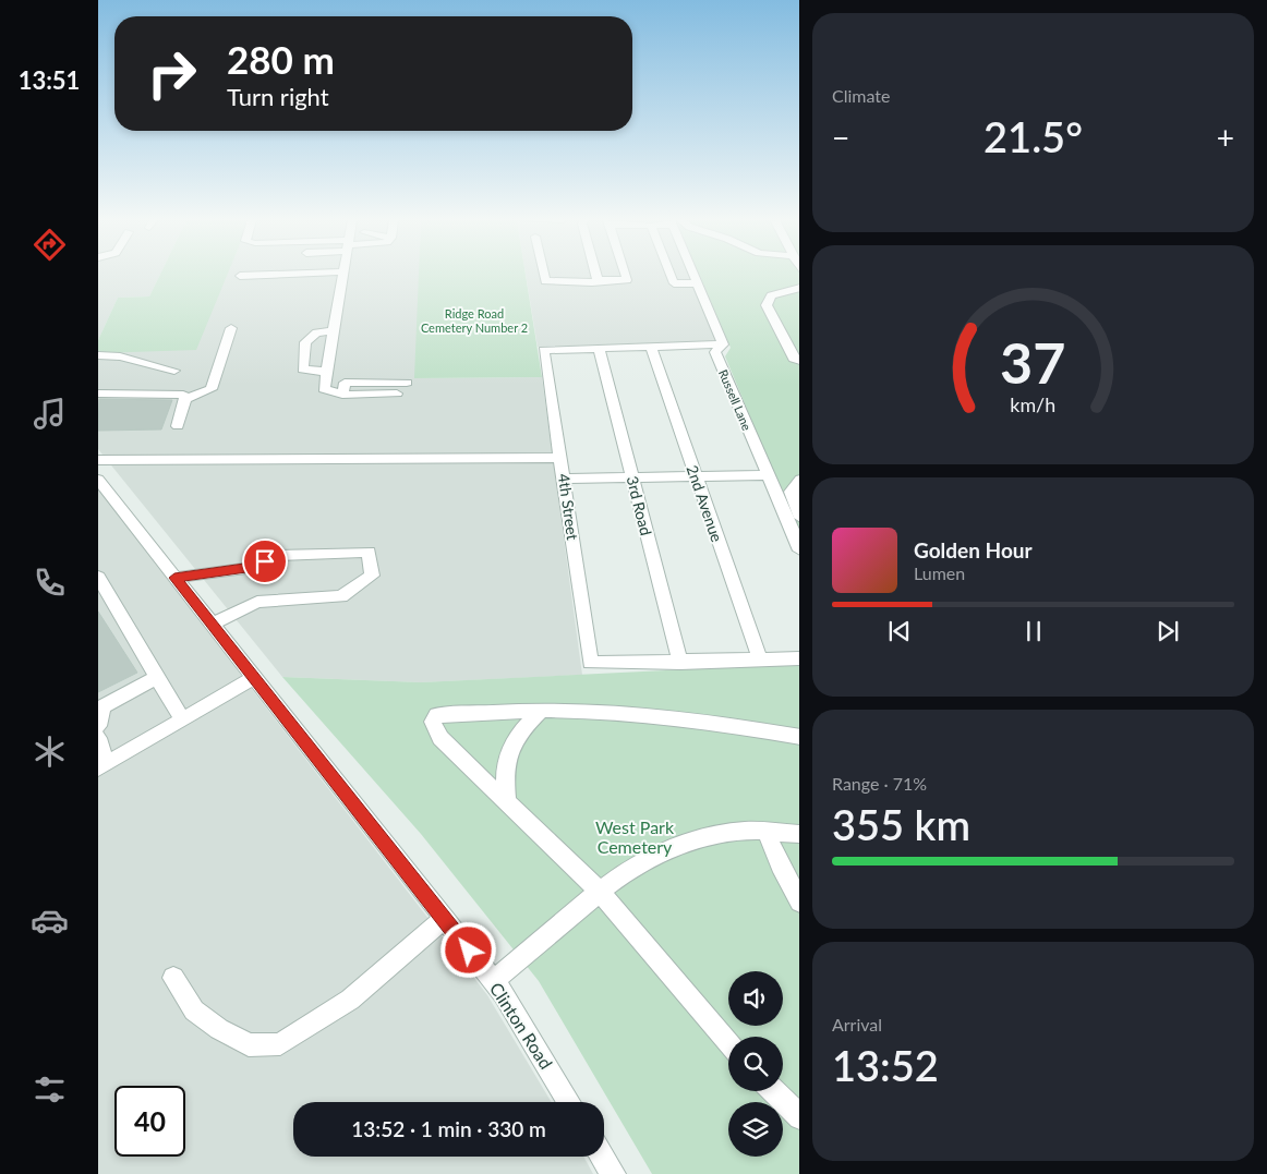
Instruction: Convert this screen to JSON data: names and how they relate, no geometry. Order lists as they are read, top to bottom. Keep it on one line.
{"streets":{"street":["Russell Lane","2nd Avenue","3rd Road","4th Street","Clinton Road"]},"crossings":[["3rd Road","4th Street"]],"parks":["Ridge Road Cemetery Number 2","West Park Cemetery"],"page":{"tabs":"13:51","tile":["Climate",["Range · 71%","355 km"],["Arrival","13:52"]],"turn":["280 m","Turn right"],"heat":["−","21.5°","+"],"song":["Golden Hour","Lumen"],"limit":"40","trip":"13:52 · 1 min · 330 m","gauge":["37","km/h"]}}
